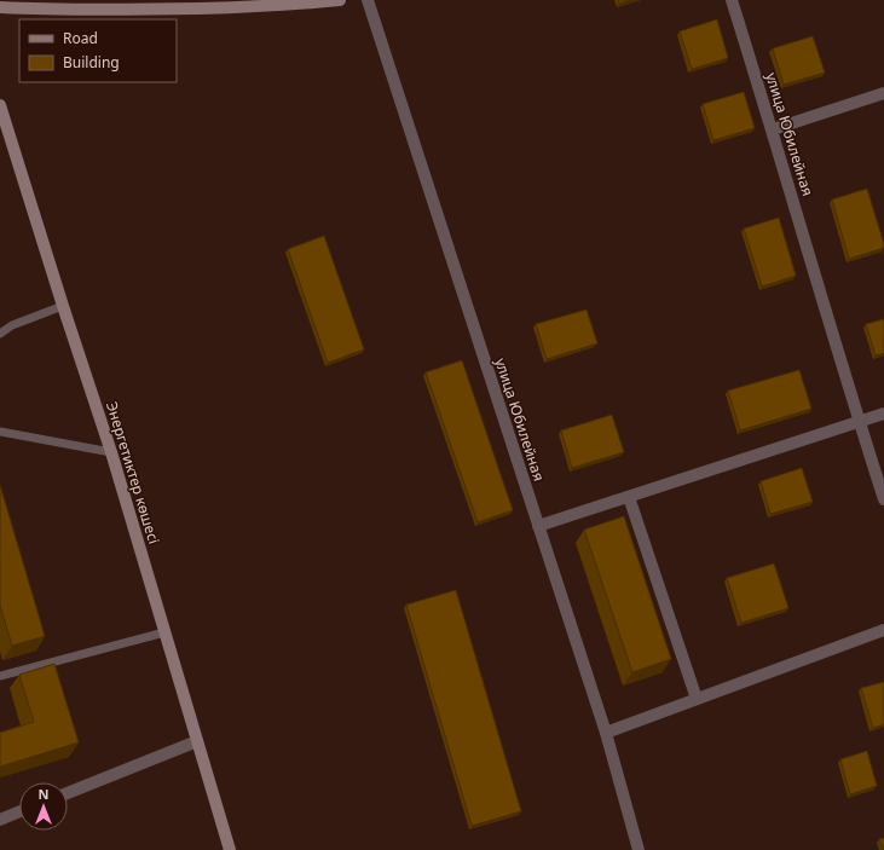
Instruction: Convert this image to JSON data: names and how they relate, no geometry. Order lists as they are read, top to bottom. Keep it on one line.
{"streets":{"main road":["Энергетиктер көшесі"],"street":["улица Юбилейная"]},"legend":["Road","Building"],"north":"top"}
